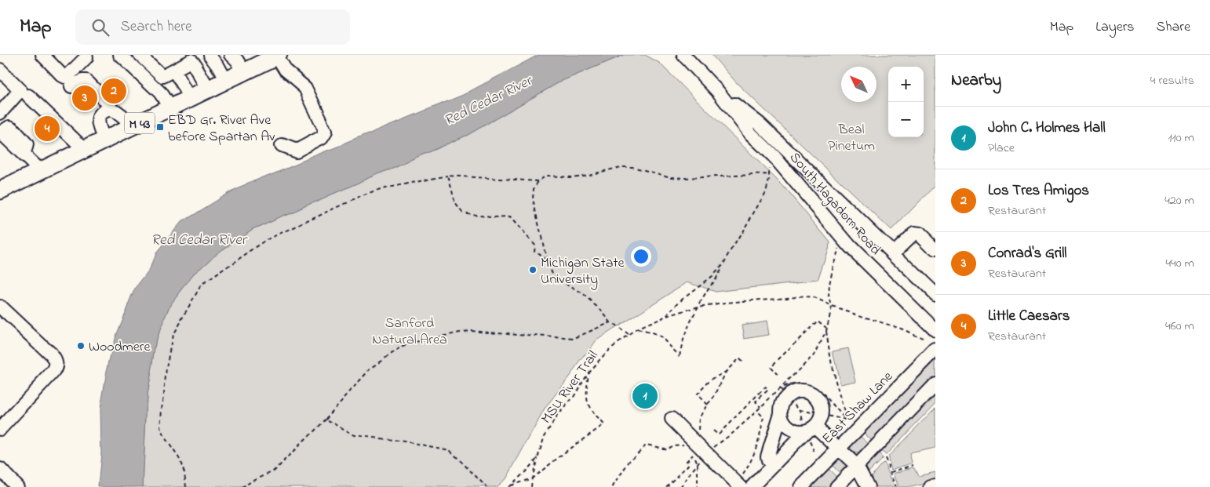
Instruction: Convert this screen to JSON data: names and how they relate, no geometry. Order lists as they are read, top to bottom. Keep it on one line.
{"streets":{"main road":["M 43"],"street":["South Hagadorn Road","East Shaw Lane"],"path":["MSU River Trail"]},"water":["Red Cedar River"],"parks":["Beal Pinetum","Sanford Natural Area"],"places":{"transit":["EBD Gr. River Ave before Spartan Av"],"other":["Michigan State University","Woodmere"]},"north":"top left","page":{"header":"Map","search":"Search here","nav":["Map","Layers","Share"],"heading":["Nearby","4 results"],"map_buttons":["+","−"],"pins":["2","3","4","1"],"list":[{"mark":"1","name":"John C. Holmes Hall","note":"Place","value":"110 m"},{"mark":"2","name":"Los Tres Amigos","note":"Restaurant","value":"420 m"},{"mark":"3","name":"Conrad's Grill","note":"Restaurant","value":"440 m"},{"mark":"4","name":"Little Caesars","note":"Restaurant","value":"460 m"}]}}
